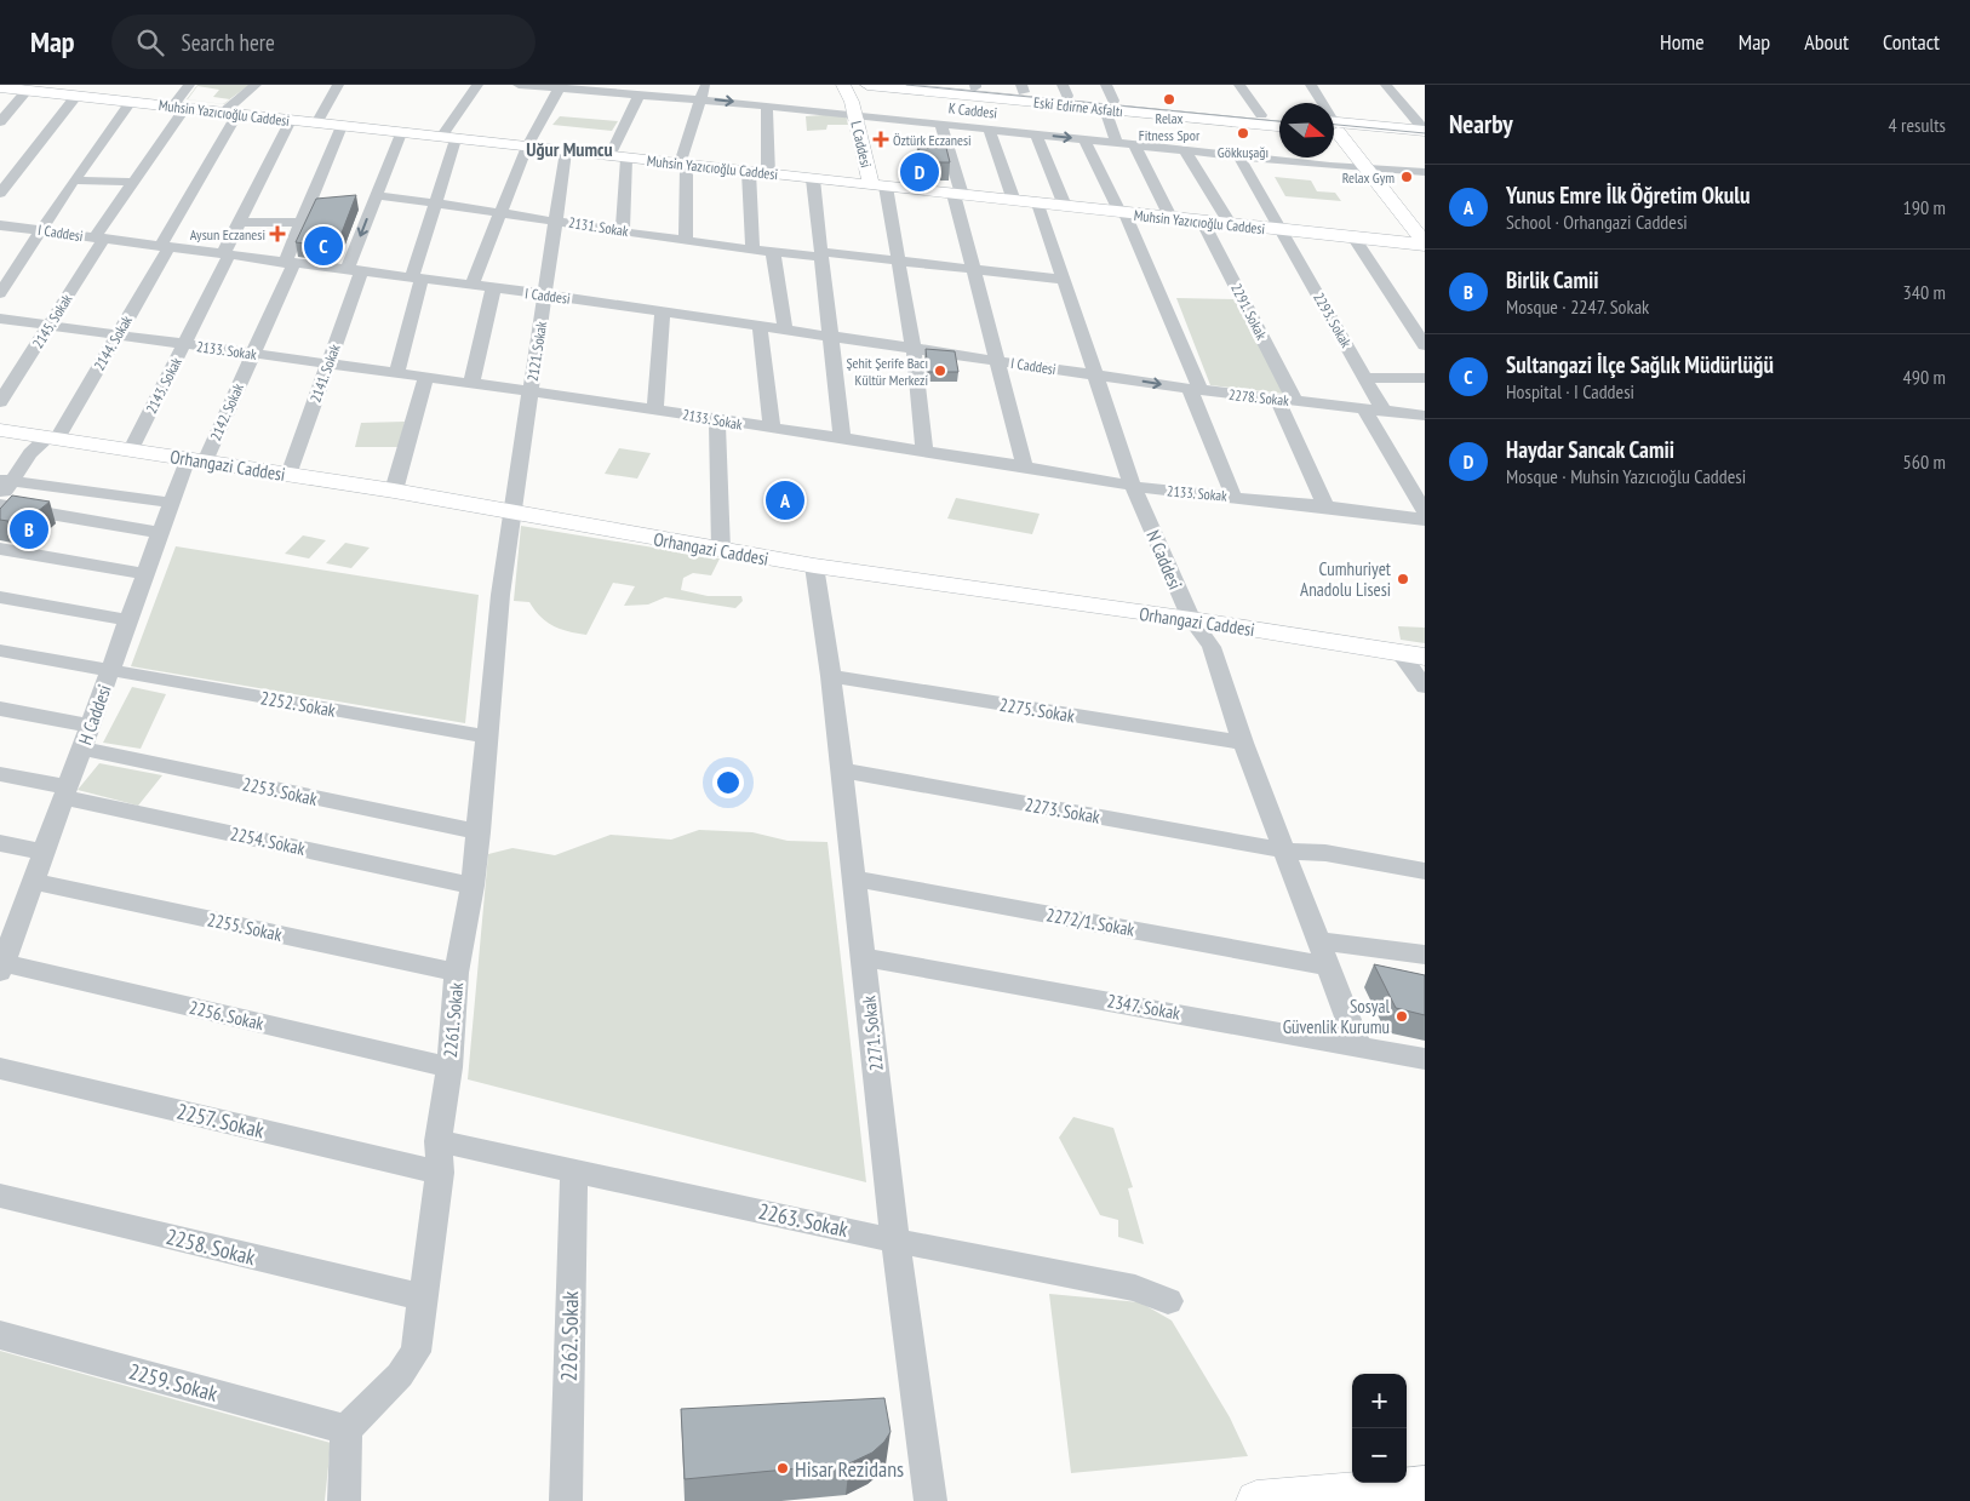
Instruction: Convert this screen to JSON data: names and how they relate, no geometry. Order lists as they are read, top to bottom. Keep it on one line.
{"streets":{"main road":["Eski Edirne Asfaltı","Muhsin Yazıcıoğlu Caddesi","L Caddesi","Orhangazi Caddesi"],"street":["K Caddesi","2131. Sokak","I Caddesi","2291. Sokak","2293. Sokak","2145. Sokak","2144. Sokak","2133. Sokak","2121. Sokak","2141. Sokak","2143. Sokak","2278. Sokak","2142. Sokak","N Caddesi","2252. Sokak","2275. Sokak","H Caddesi","2253. Sokak","2273. Sokak","2254. Sokak","2272/1. Sokak","2255. Sokak","2347. Sokak","2256. Sokak","2261. Sokak","2271. Sokak","2257. Sokak","2263. Sokak","2258. Sokak","2262. Sokak","2259. Sokak"]},"crossings":[["K Caddesi","L Caddesi"],["K Caddesi","2293. Sokak"],["Muhsin Yazıcıoğlu Caddesi","L Caddesi"],["Muhsin Yazıcıoğlu Caddesi","2291. Sokak"],["Muhsin Yazıcıoğlu Caddesi","2293. Sokak"],["Muhsin Yazıcıoğlu Caddesi","2145. Sokak"],["Muhsin Yazıcıoğlu Caddesi","2121. Sokak"],["Muhsin Yazıcıoğlu Caddesi","2141. Sokak"],["Muhsin Yazıcıoğlu Caddesi","2142. Sokak"],["Muhsin Yazıcıoğlu Caddesi","N Caddesi"],["2131. Sokak","2121. Sokak"],["2131. Sokak","2141. Sokak"],["2131. Sokak","N Caddesi"],["I Caddesi","2145. Sokak"],["I Caddesi","2144. Sokak"],["I Caddesi","2121. Sokak"],["I Caddesi","2141. Sokak"],["I Caddesi","2143. Sokak"],["I Caddesi","2278. Sokak"],["I Caddesi","2142. Sokak"],["I Caddesi","N Caddesi"],["2291. Sokak","2133. Sokak"],["2291. Sokak","2278. Sokak"],["2293. Sokak","2278. Sokak"],["2145. Sokak","2133. Sokak"],["2144. Sokak","2133. Sokak"],["2144. Sokak","Orhangazi Caddesi"],["2133. Sokak","2121. Sokak"],["2133. Sokak","2141. Sokak"],["2133. Sokak","2143. Sokak"],["2133. Sokak","2142. Sokak"],["2133. Sokak","N Caddesi"],["2121. Sokak","Orhangazi Caddesi"],["2121. Sokak","2261. Sokak"],["2141. Sokak","Orhangazi Caddesi"],["2143. Sokak","Orhangazi Caddesi"],["2278. Sokak","N Caddesi"],["2142. Sokak","Orhangazi Caddesi"],["2142. Sokak","H Caddesi"],["Orhangazi Caddesi","N Caddesi"],["Orhangazi Caddesi","H Caddesi"],["Orhangazi Caddesi","2261. Sokak"],["Orhangazi Caddesi","2271. Sokak"],["N Caddesi","2275. Sokak"],["N Caddesi","2273. Sokak"],["N Caddesi","2272/1. Sokak"],["N Caddesi","2347. Sokak"],["2252. Sokak","H Caddesi"],["2252. Sokak","2261. Sokak"],["2275. Sokak","2271. Sokak"],["H Caddesi","2253. Sokak"],["H Caddesi","2254. Sokak"],["H Caddesi","2255. Sokak"],["H Caddesi","2256. Sokak"],["2253. Sokak","2261. Sokak"],["2273. Sokak","2271. Sokak"],["2254. Sokak","2261. Sokak"],["2272/1. Sokak","2271. Sokak"],["2255. Sokak","2261. Sokak"],["2347. Sokak","2271. Sokak"],["2256. Sokak","2261. Sokak"],["2261. Sokak","2257. Sokak"],["2261. Sokak","2263. Sokak"],["2261. Sokak","2258. Sokak"],["2261. Sokak","2259. Sokak"],["2271. Sokak","2263. Sokak"],["2263. Sokak","2262. Sokak"]],"districts":["Uğur Mumcu"],"places":{"other":["Relax Fitness Spor","Gökkuşağı","Relax Gym","Şehit Şerife Bacı Kültür Merkezi","Cumhuriyet Anadolu Lisesi","Sosyal Güvenlik Kurumu","Hisar Rezidans"],"health":["Öztürk Eczanesi","Aysun Eczanesi"]},"north":"right","page":{"header":"Map","search":"Search here","nav":["Home","Map","About","Contact"],"heading":["Nearby","4 results"],"pins":["D","C","A","B"],"list":[{"mark":"A","name":"Yunus Emre İlk Öğretim Okulu","note":"School · Orhangazi Caddesi","value":"190 m"},{"mark":"B","name":"Birlik Camii","note":"Mosque · 2247. Sokak","value":"340 m"},{"mark":"C","name":"Sultangazi İlçe Sağlık Müdürlüğü","note":"Hospital · I Caddesi","value":"490 m"},{"mark":"D","name":"Haydar Sancak Camii","note":"Mosque · Muhsin Yazıcıoğlu Caddesi","value":"560 m"}],"map_buttons":["+","−"]}}
